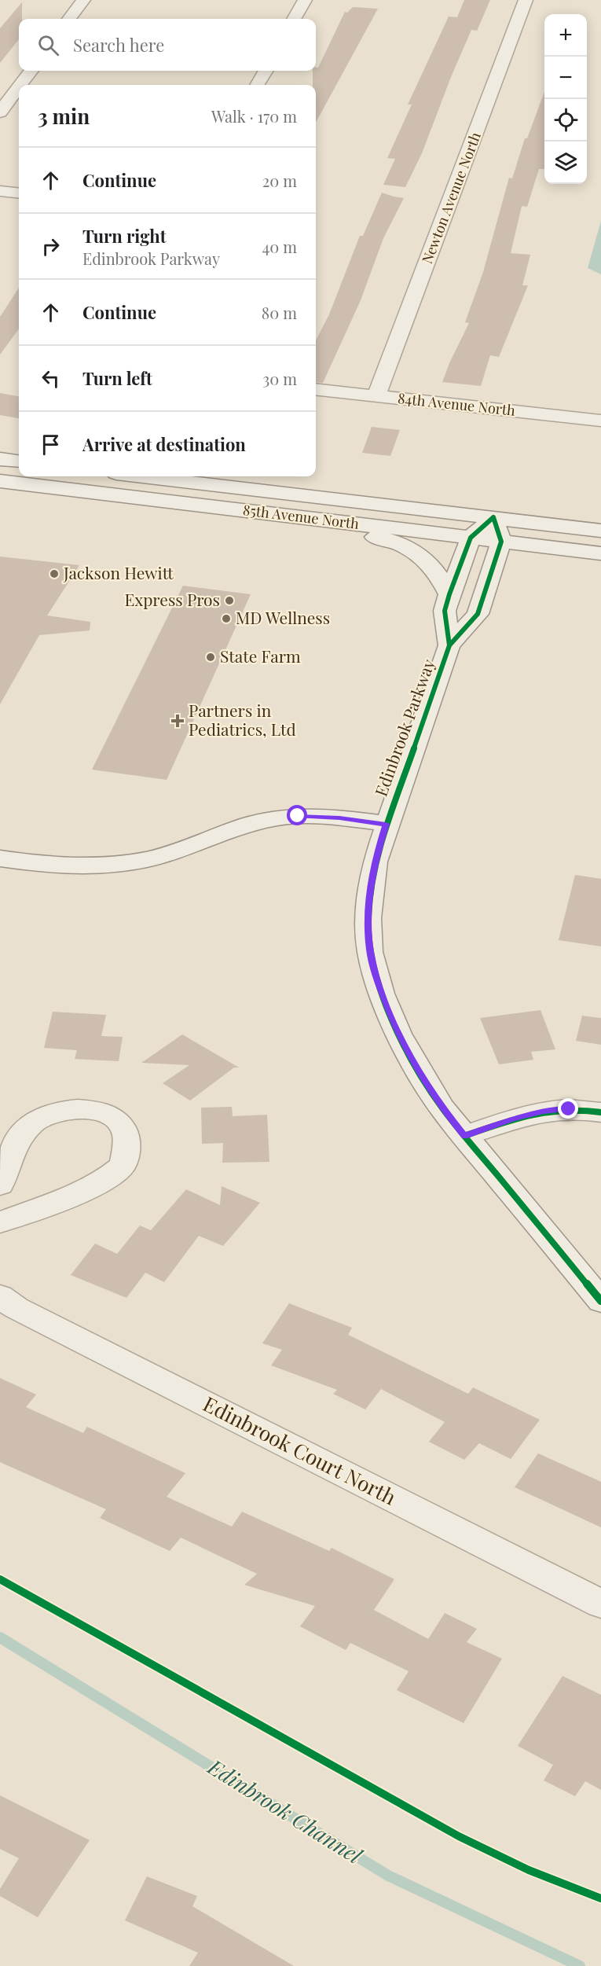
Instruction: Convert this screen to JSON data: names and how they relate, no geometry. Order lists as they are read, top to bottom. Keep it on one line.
{"streets":{"street":["Newton Avenue North","84th Avenue North","85th Avenue North","Edinbrook Parkway","Edinbrook Court North"]},"crossings":[["Newton Avenue North","84th Avenue North"],["85th Avenue North","Edinbrook Parkway"]],"water":["Edinbrook Channel"],"places":{"other":["Jackson Hewitt","Express Pros","MD Wellness","State Farm"],"health":["Partners in Pediatrics, Ltd"]},"page":{"map_buttons":["+","−"],"search":"Search here","heading":["3 min","Walk · 170 m"],"list":[["Continue","20 m"],["Turn right","Edinbrook Parkway","40 m"],["Continue","80 m"],["Turn left","30 m"],"Arrive at destination"]}}
